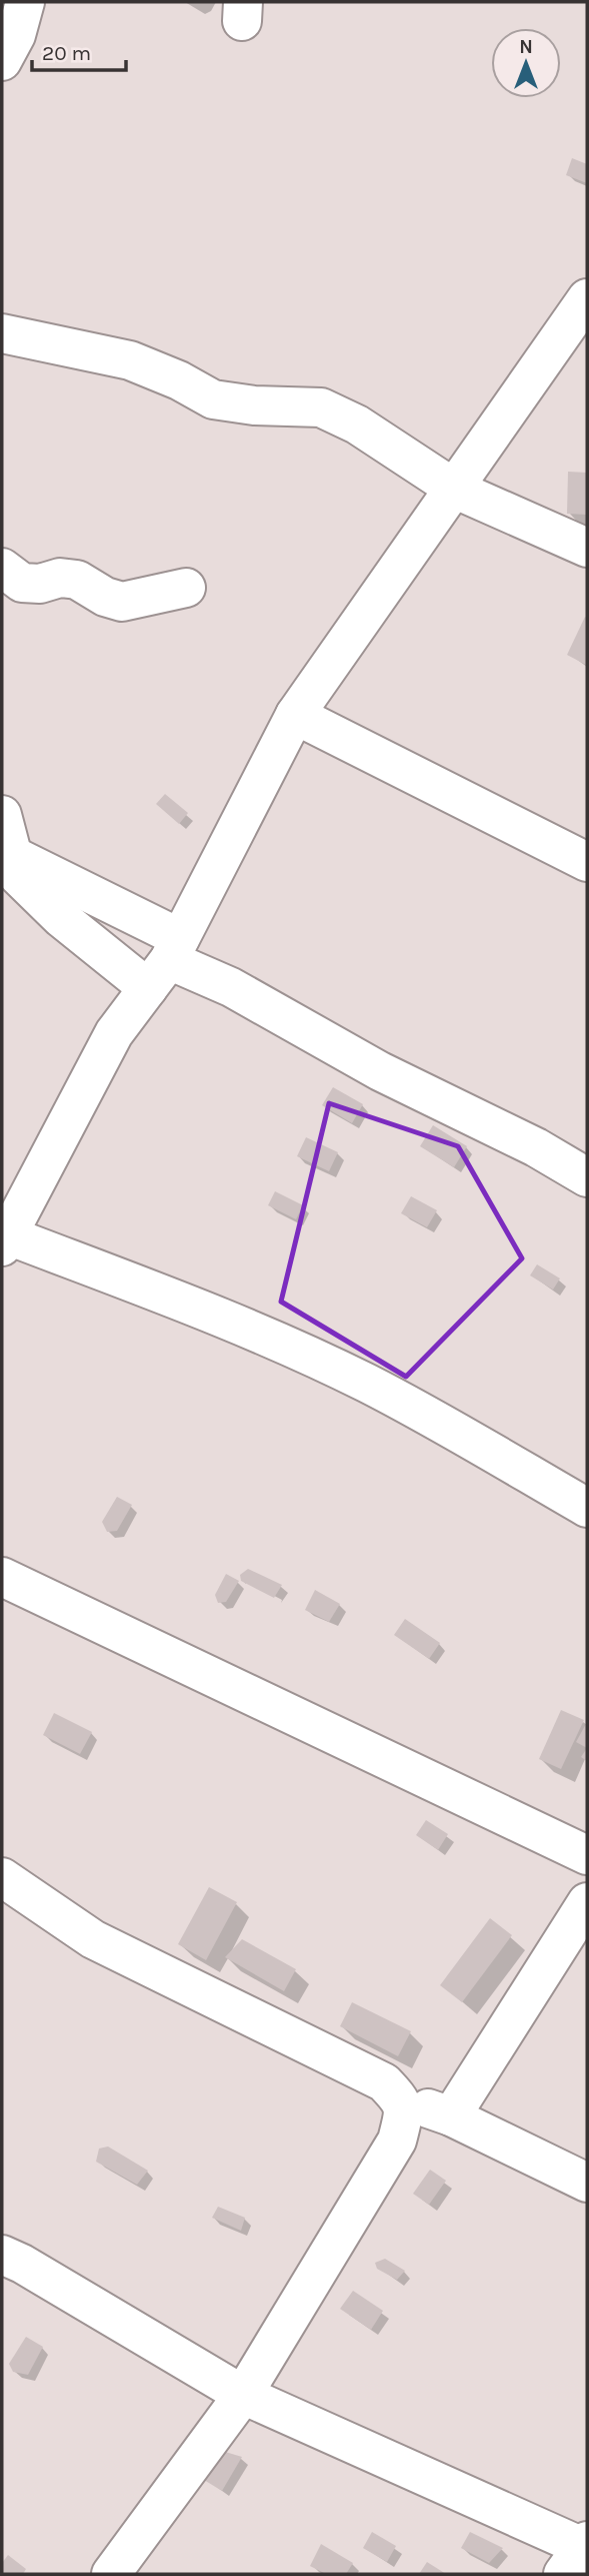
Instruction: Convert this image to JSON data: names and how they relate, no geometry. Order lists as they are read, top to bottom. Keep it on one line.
{"scale_bar":"20 m","north":"top"}
